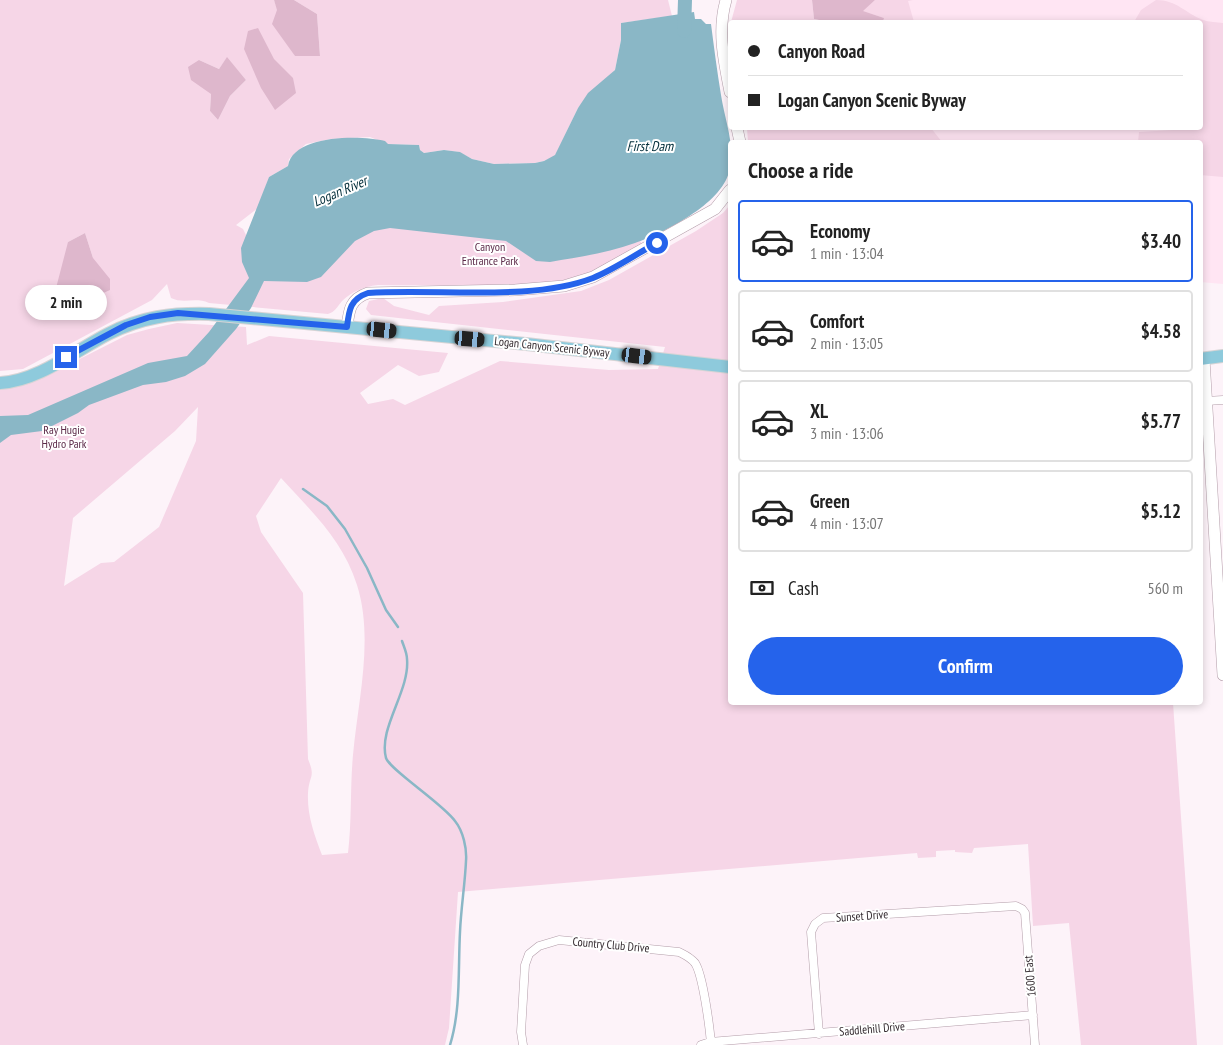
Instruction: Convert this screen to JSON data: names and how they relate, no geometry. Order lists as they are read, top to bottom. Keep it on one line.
{"streets":{"main road":["Logan Canyon Scenic Byway"],"street":["Sunset Drive","Country Club Drive","1600 East","Saddlehill Drive"]},"crossings":[["Sunset Drive","1600 East"],["Sunset Drive","Saddlehill Drive"],["Country Club Drive","Saddlehill Drive"],["1600 East","Saddlehill Drive"]],"water":["First Dam","Logan River"],"parks":["Canyon Entrance Park","Ray Hugie Hydro Park"],"page":{"banner":["Canyon Road","Logan Canyon Scenic Byway"],"heading":"Choose a ride","list":[{"name":"Economy","note":"1 min · 13:04","value":"$3.40"},{"name":"Comfort","note":"2 min · 13:05","value":"$4.58"},{"name":"XL","note":"3 min · 13:06","value":"$5.77"},{"name":"Green","note":"4 min · 13:07","value":"$5.12"}],"bubble":"2 min","pay":["Cash","560 m"],"buttons":"Confirm"}}
